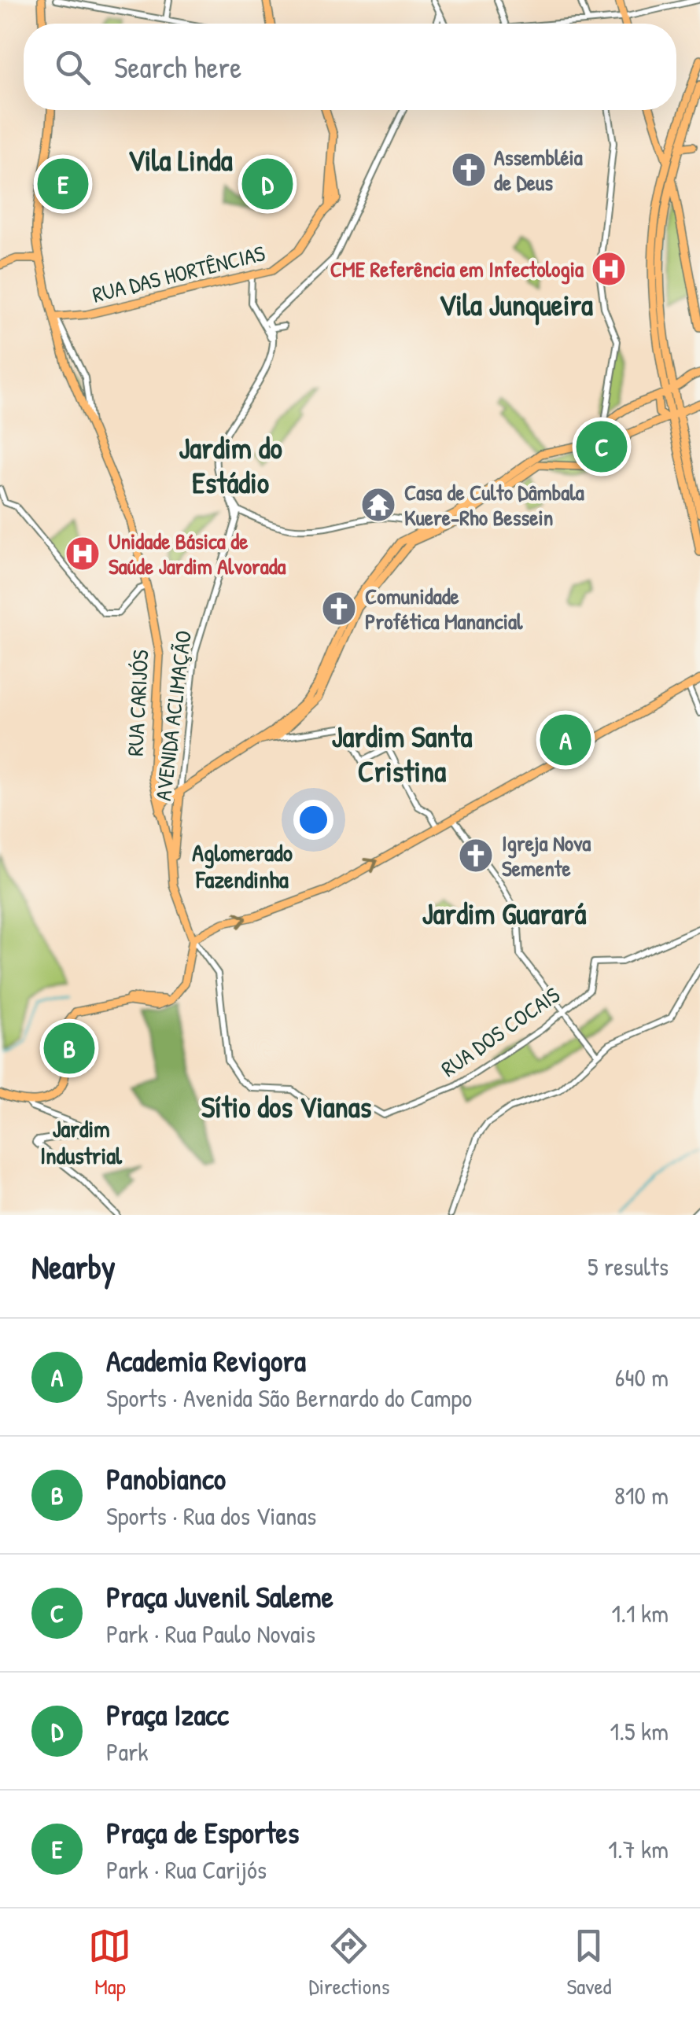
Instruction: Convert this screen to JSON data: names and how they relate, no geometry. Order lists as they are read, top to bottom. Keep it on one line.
{"streets":{"main road":["RUA DAS HORTÊNCIAS","RUA CARIJÓS","AVENIDA ACLIMAÇÃO"],"street":["RUA DOS COCAIS"]},"crossings":[["RUA DAS HORTÊNCIAS","RUA CARIJÓS"],["RUA CARIJÓS","AVENIDA ACLIMAÇÃO"],["AVENIDA ACLIMAÇÃO","RUA DOS COCAIS"]],"districts":["Vila Linda","Vila Junqueira","Jardim do Estádio","Jardim Santa Cristina","Aglomerado Fazendinha","Jardim Guarará","Sítio dos Vianas","Jardim Industrial"],"places":{"church":["Assembléia de Deus","Comunidade Profética Manancial","Igreja Nova Semente"],"hospital":["CME Referência em Infectologia","Unidade Básica de Saúde Jardim Alvorada"],"temple":["Casa de Culto Dâmbala Kuere-Rho Bessein"]},"page":{"search":"Search here","pins":["D","E","C","A","B"],"heading":["Nearby","5 results"],"list":[{"mark":"A","name":"Academia Revigora","note":"Sports · Avenida São Bernardo do Campo","value":"640 m"},{"mark":"B","name":"Panobianco","note":"Sports · Rua dos Vianas","value":"810 m"},{"mark":"C","name":"Praça Juvenil Saleme","note":"Park · Rua Paulo Novais","value":"1.1 km"},{"mark":"D","name":"Praça Izacc","note":"Park","value":"1.5 km"},{"mark":"E","name":"Praça de Esportes","note":"Park · Rua Carijós","value":"1.7 km"}],"nav":["Map","Directions","Saved"]}}
